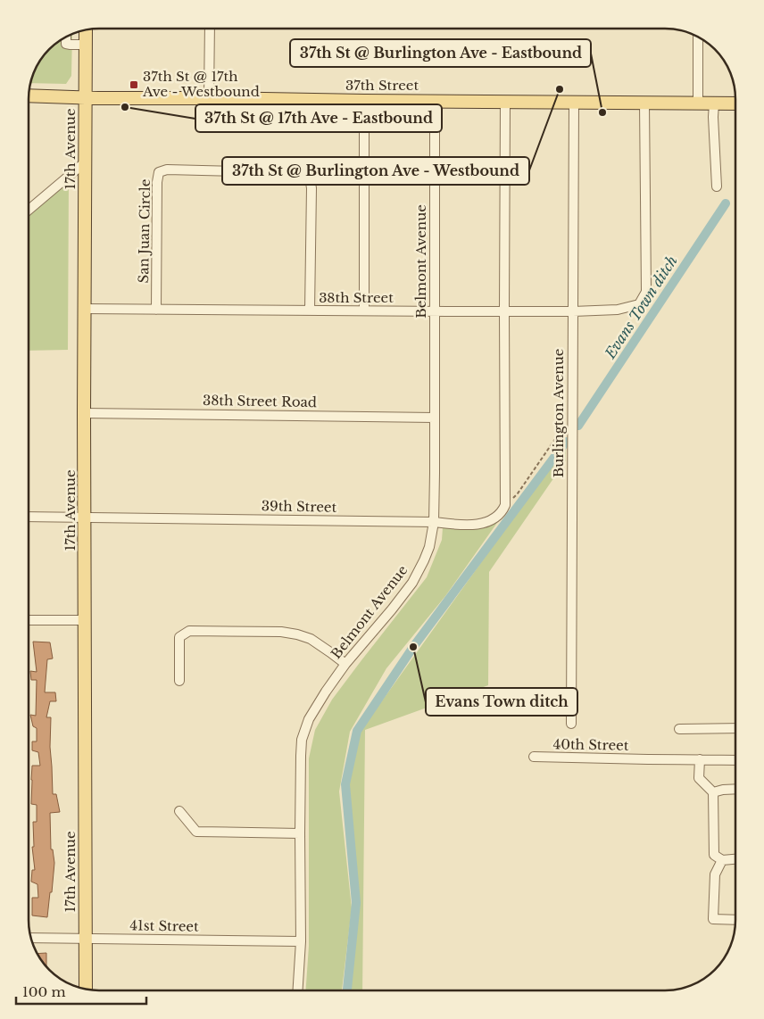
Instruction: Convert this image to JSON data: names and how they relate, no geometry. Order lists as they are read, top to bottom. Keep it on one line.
{"streets":{"main road":["37th Street","17th Avenue"],"street":["San Juan Circle","Belmont Avenue","38th Street","38th Street Road","Burlington Avenue","39th Street","40th Street","41st Street"]},"crossings":[["37th Street","17th Avenue"],["37th Street","Belmont Avenue"],["37th Street","38th Street"],["37th Street","Burlington Avenue"],["17th Avenue","38th Street"],["17th Avenue","38th Street Road"],["17th Avenue","39th Street"],["17th Avenue","41st Street"],["San Juan Circle","38th Street"],["Belmont Avenue","38th Street"],["Belmont Avenue","38th Street Road"],["Belmont Avenue","39th Street"],["Belmont Avenue","41st Street"],["38th Street","Burlington Avenue"]],"water":["Evans Town ditch"],"places":{"transit":["37th St @ 17th Ave - Westbound"],"other":["37th St @ Burlington Ave - Westbound","37th St @ 17th Ave - Eastbound","37th St @ Burlington Ave - Eastbound","Evans Town ditch"]},"scale_bar":"100 m"}
